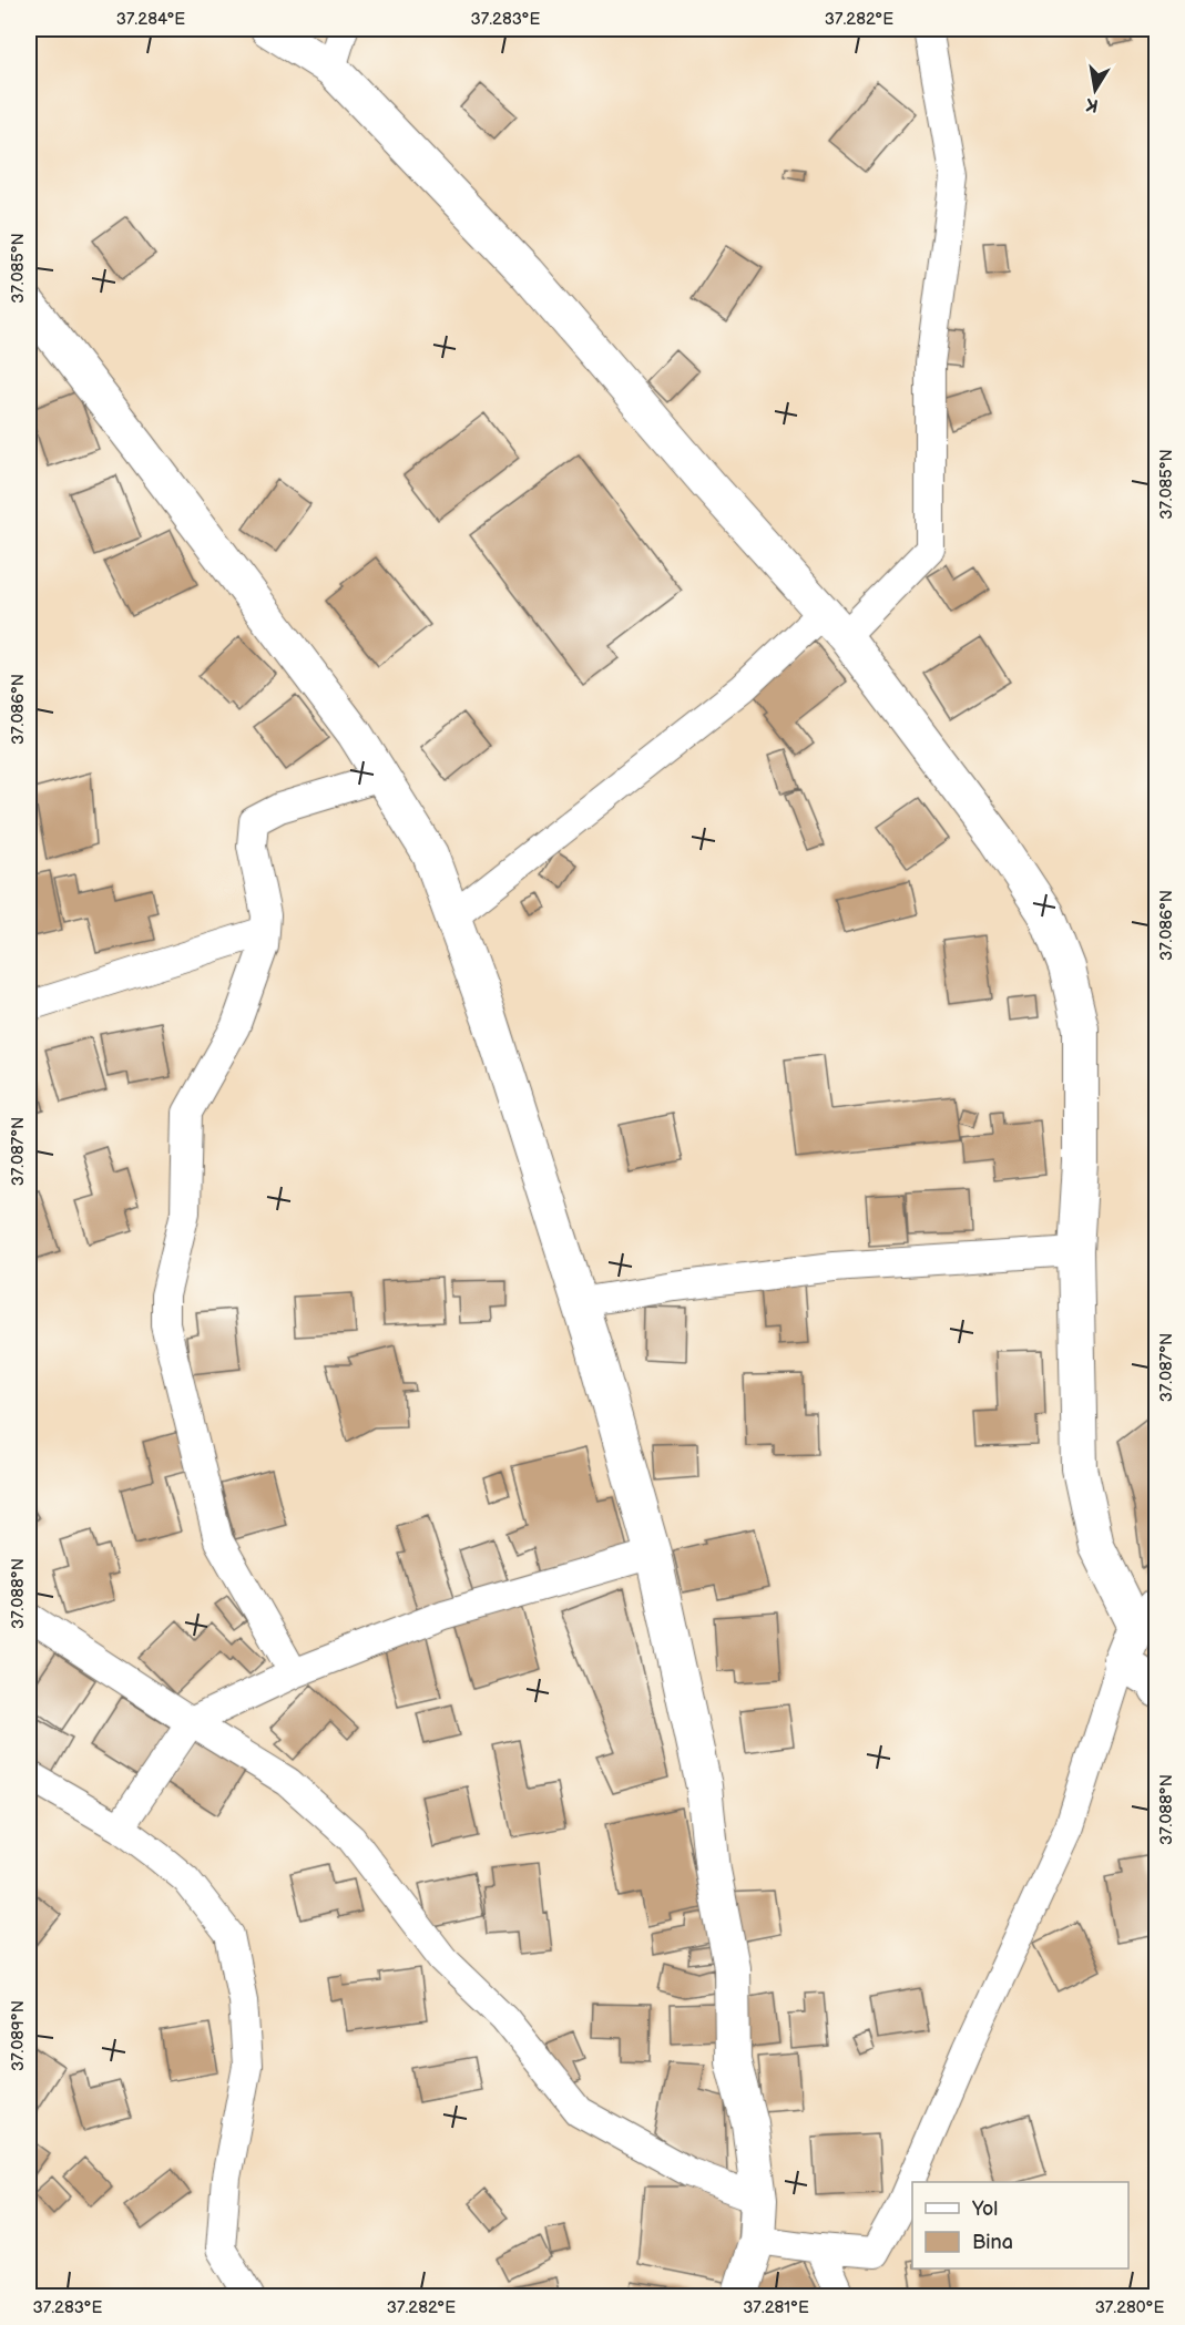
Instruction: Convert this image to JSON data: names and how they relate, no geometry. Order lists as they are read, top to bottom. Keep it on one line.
{"legend":["Yol","Bina"],"north":"bottom","coordinates":["37.284°E","37.283°E","37.282°E","37.085°N","37.086°N","37.087°N","37.088°N","37.089°N","37.281°E","37.280°E"]}
